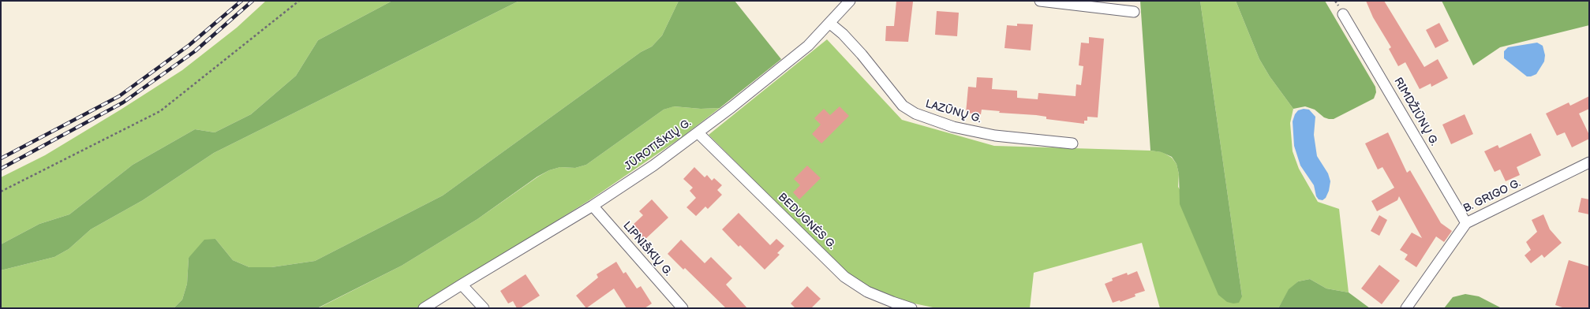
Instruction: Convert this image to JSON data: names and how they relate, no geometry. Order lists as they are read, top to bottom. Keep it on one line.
{"streets":{"street":["LAZŪNŲ G.","RIMDŽIŪNŲ G.","JŪROTIŠKIŲ G.","B. GRIGO G.","BEDUGNĖS G.","LIPNIŠKIŲ G."]},"crossings":[["LAZŪNŲ G.","JŪROTIŠKIŲ G."],["RIMDŽIŪNŲ G.","B. GRIGO G."],["JŪROTIŠKIŲ G.","BEDUGNĖS G."],["JŪROTIŠKIŲ G.","LIPNIŠKIŲ G."]]}
